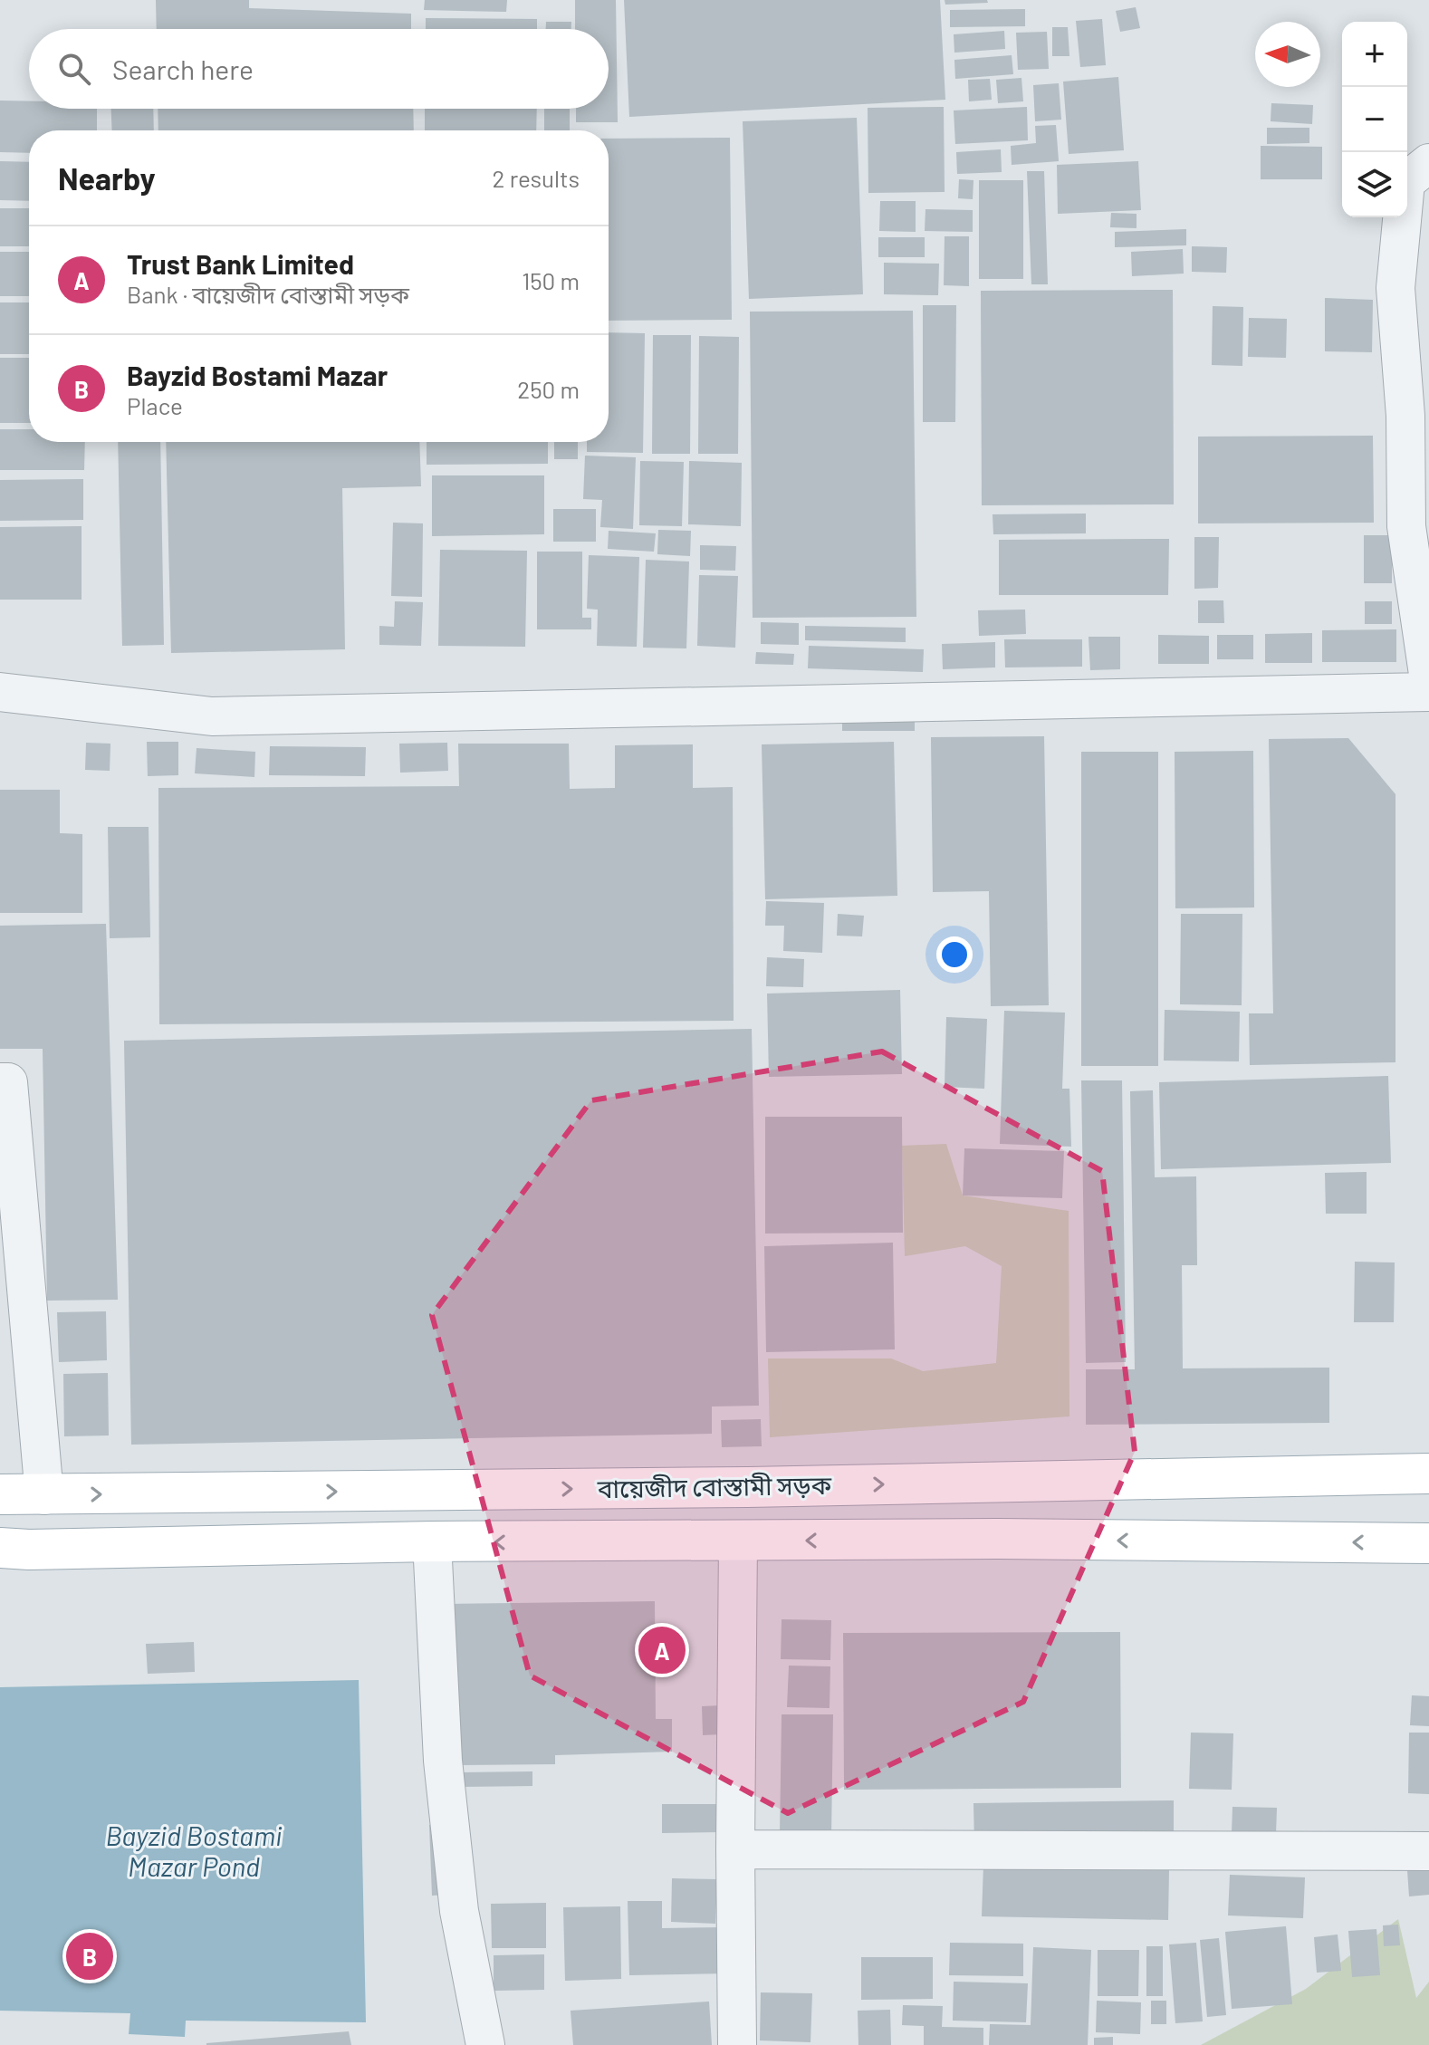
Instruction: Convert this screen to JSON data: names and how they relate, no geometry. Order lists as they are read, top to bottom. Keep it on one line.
{"streets":{"main road":["বায়েজীদ বোস্তামী সড়ক"]},"water":["Bayzid Bostami Mazar Pond"],"north":"left","page":{"map_buttons":["+","−"],"search":"Search here","heading":["Nearby","2 results"],"list":[{"mark":"A","name":"Trust Bank Limited","note":"Bank · বায়েজীদ বোস্তামী সড়ক","value":"150 m"},{"mark":"B","name":"Bayzid Bostami Mazar","note":"Place","value":"250 m"}],"pins":["A","B"]}}
